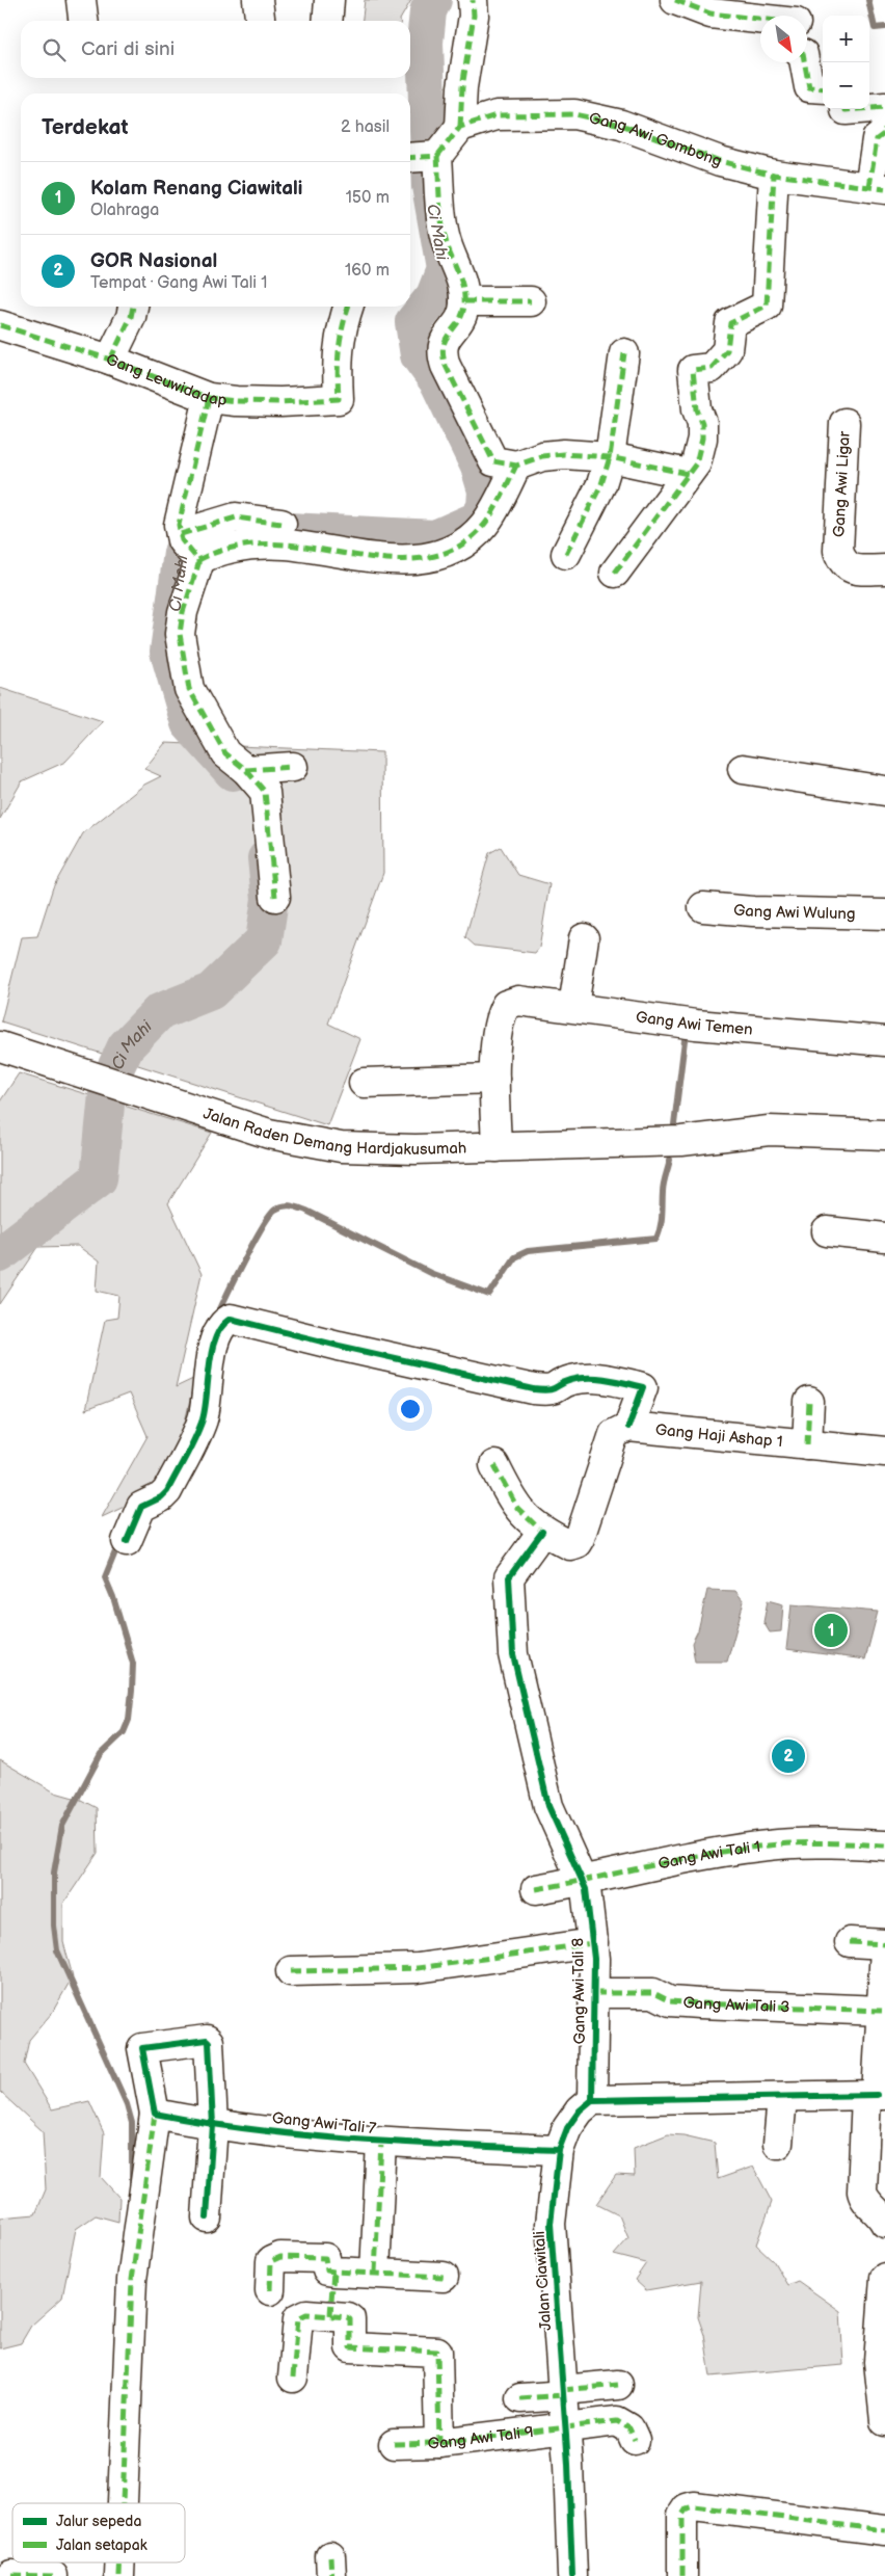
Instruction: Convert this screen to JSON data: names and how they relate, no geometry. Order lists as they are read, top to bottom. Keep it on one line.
{"streets":{"street":["Gang Awi Gombong","Gang Leuwidadap","Gang Awi Ligar","Gang Awi Wulung","Gang Awi Temen","Jalan Raden Demang Hardjakusumah","Gang Haji Ashap 1","Gang Awi Tali 1","Gang Awi Tali 8","Gang Awi Tali 3","Gang Awi Tali 7","Jalan Ciawitali","Gang Awi Tali 9"]},"crossings":[["Gang Awi Tali 1","Gang Awi Tali 8"],["Gang Awi Tali 8","Gang Awi Tali 3"],["Gang Awi Tali 8","Jalan Ciawitali"],["Gang Awi Tali 7","Jalan Ciawitali"],["Jalan Ciawitali","Gang Awi Tali 9"]],"water":["Ci Mahi"],"legend":["Jalur sepeda","Jalan setapak"],"north":"bottom right","page":{"map_buttons":["+","−"],"search":"Cari di sini","heading":["Terdekat","2 hasil"],"list":[{"mark":"1","name":"Kolam Renang Ciawitali","note":"Olahraga","value":"150 m"},{"mark":"2","name":"GOR Nasional","note":"Tempat · Gang Awi Tali 1","value":"160 m"}],"pins":["1","2"]}}
